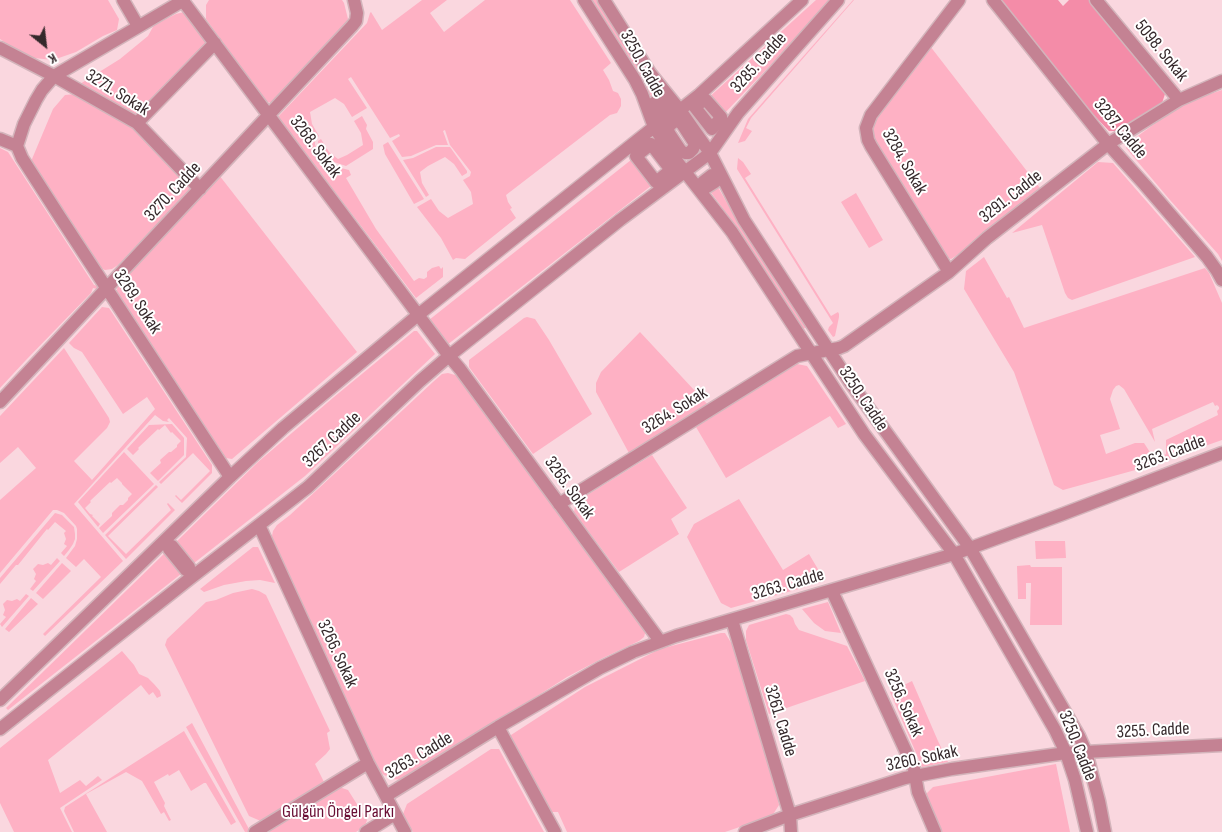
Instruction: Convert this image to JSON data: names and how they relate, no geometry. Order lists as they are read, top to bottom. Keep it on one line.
{"streets":{"street":["5098. Sokak","3285. Cadde","3250. Cadde","3271. Sokak","3287. Cadde","3268. Sokak","3284. Sokak","3270. Cadde","3291. Cadde","3269. Sokak","3264. Sokak","3267. Cadde","3263. Cadde","3265. Sokak","3266. Sokak","3256. Sokak","3261. Cadde","3255. Cadde","3260. Sokak"]},"crossings":[["5098. Sokak","3291. Cadde"],["3285. Cadde","3250. Cadde"],["3285. Cadde","3267. Cadde"],["3250. Cadde","3291. Cadde"],["3250. Cadde","3264. Sokak"],["3250. Cadde","3267. Cadde"],["3250. Cadde","3263. Cadde"],["3250. Cadde","3255. Cadde"],["3250. Cadde","3260. Sokak"],["3271. Sokak","3270. Cadde"],["3287. Cadde","3291. Cadde"],["3268. Sokak","3270. Cadde"],["3268. Sokak","3267. Cadde"],["3268. Sokak","3265. Sokak"],["3284. Sokak","3291. Cadde"],["3270. Cadde","3269. Sokak"],["3291. Cadde","3264. Sokak"],["3264. Sokak","3265. Sokak"],["3267. Cadde","3265. Sokak"],["3267. Cadde","3266. Sokak"],["3263. Cadde","3265. Sokak"],["3263. Cadde","3266. Sokak"],["3263. Cadde","3256. Sokak"],["3263. Cadde","3261. Cadde"],["3256. Sokak","3260. Sokak"],["3261. Cadde","3260. Sokak"],["3255. Cadde","3260. Sokak"]],"parks":["Gülgün Öngel Parkı"],"north":"bottom right"}
